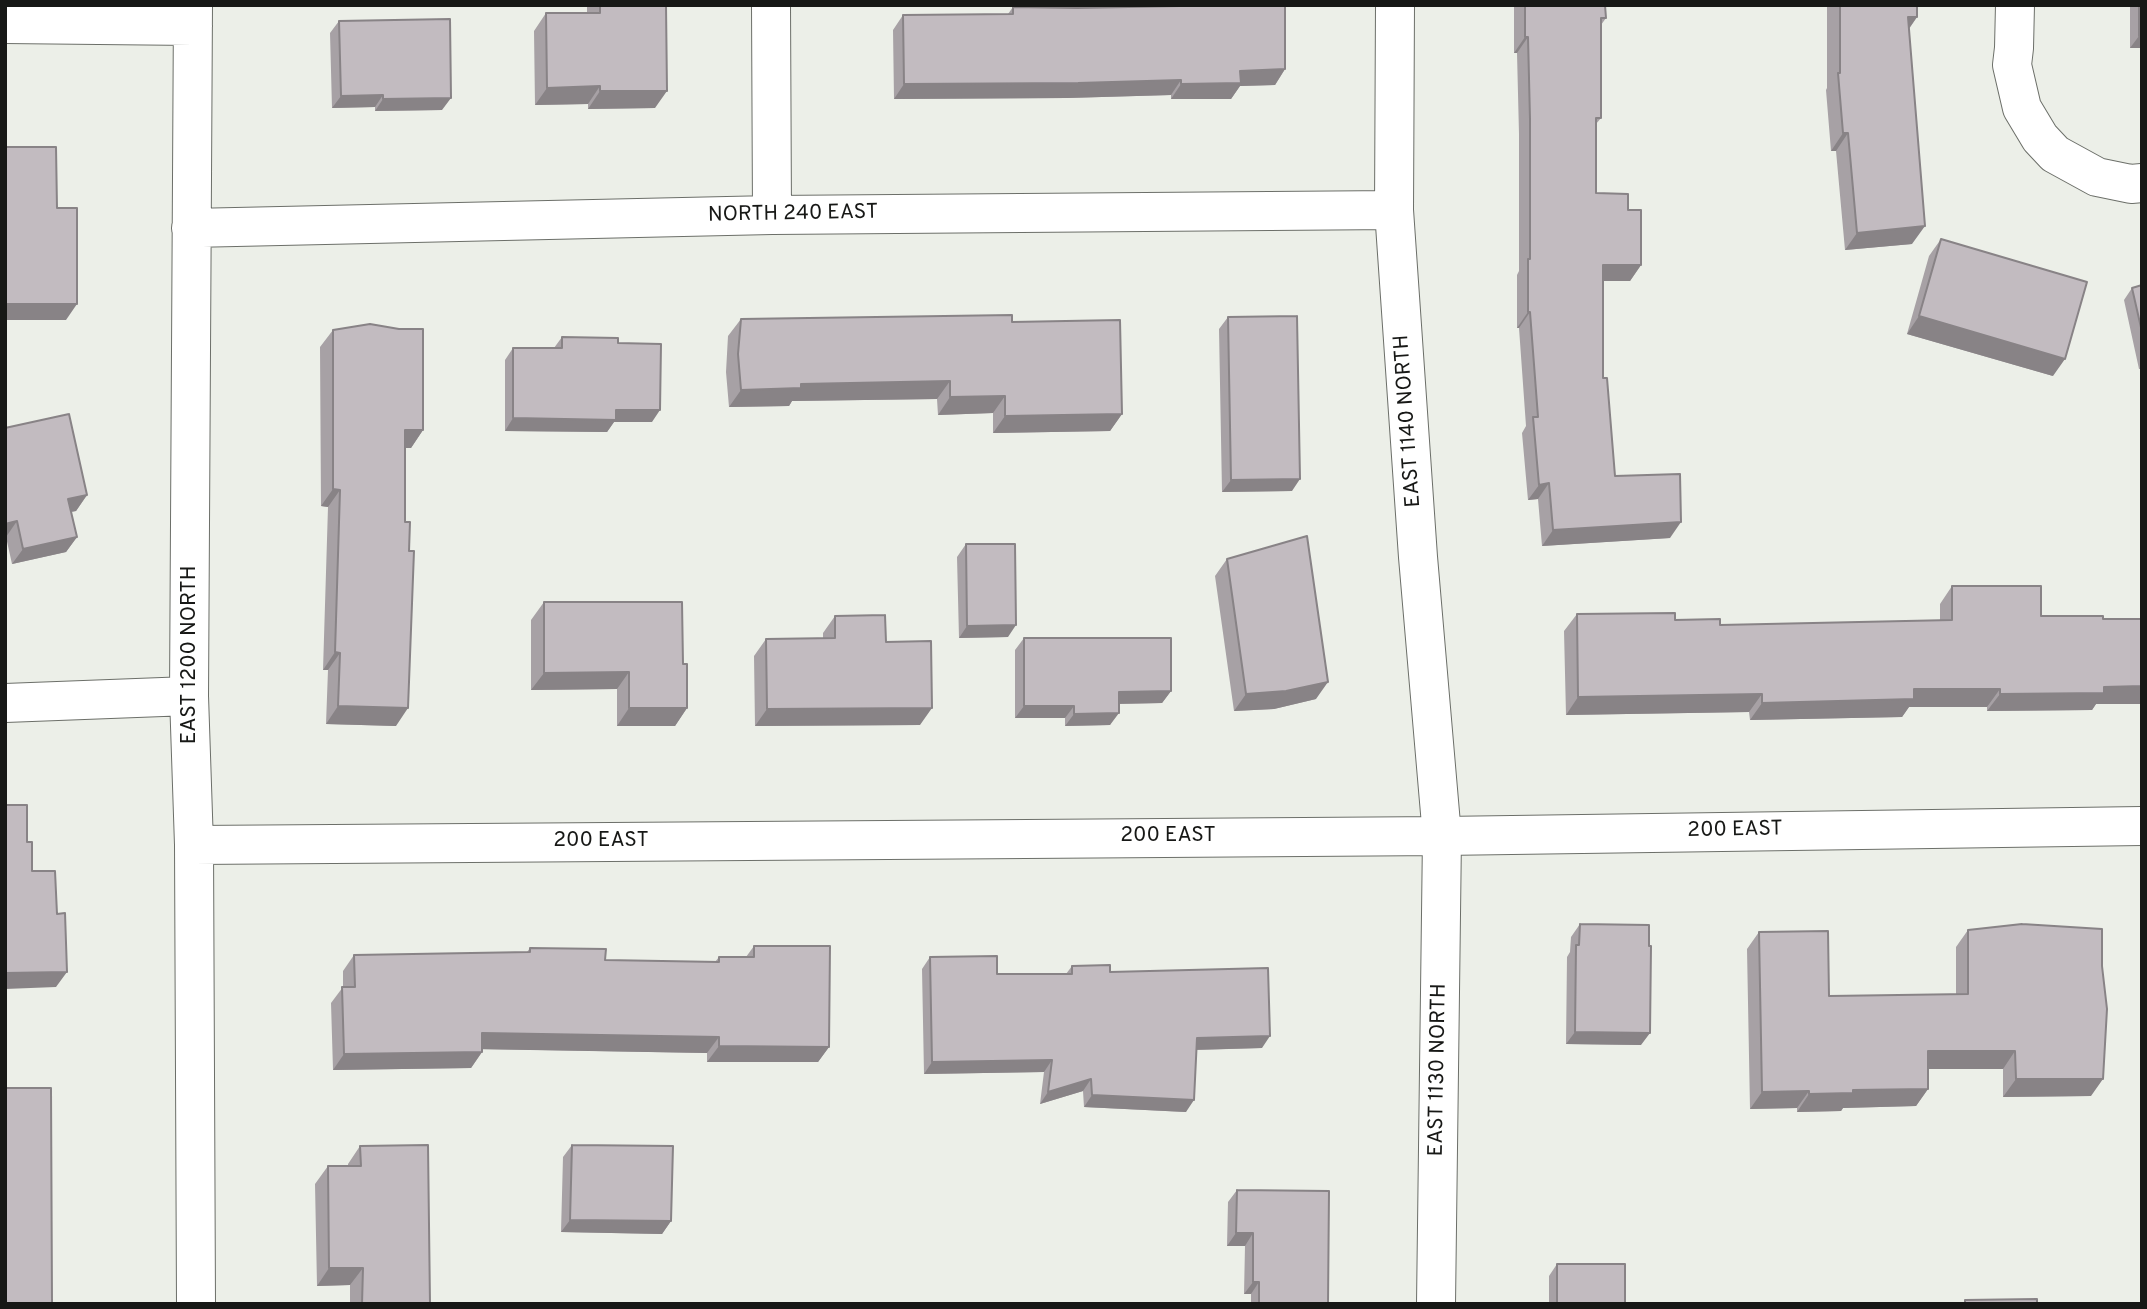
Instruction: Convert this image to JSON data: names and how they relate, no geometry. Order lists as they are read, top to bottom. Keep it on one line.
{"streets":{"street":["NORTH 240 EAST","EAST 1140 NORTH","EAST 1200 NORTH","200 EAST","EAST 1130 NORTH"]},"crossings":[["NORTH 240 EAST","EAST 1140 NORTH"],["NORTH 240 EAST","EAST 1200 NORTH"],["EAST 1140 NORTH","200 EAST"],["EAST 1140 NORTH","EAST 1130 NORTH"],["EAST 1200 NORTH","200 EAST"],["200 EAST","EAST 1130 NORTH"]]}
